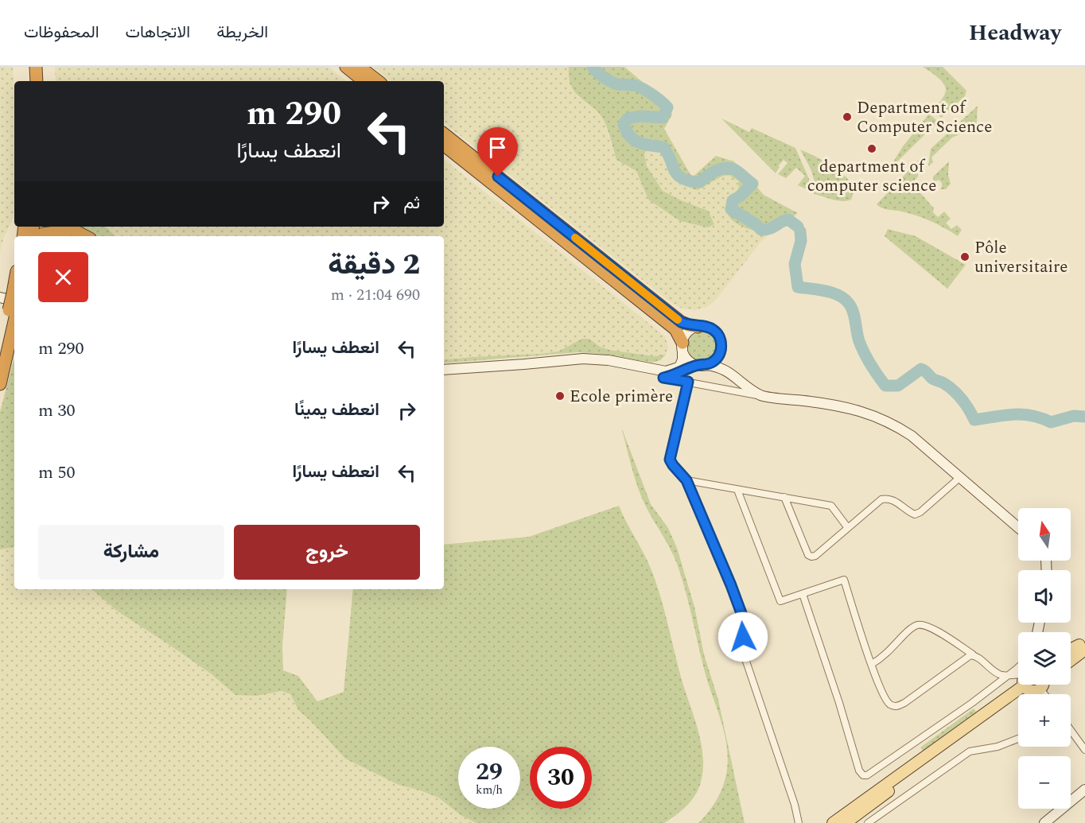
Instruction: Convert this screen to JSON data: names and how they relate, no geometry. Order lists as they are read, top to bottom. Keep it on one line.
{"places":["Department of Computer Science","department of computer science","Pôle universitaire","Ecole primère"],"north":"top","page":{"header":"Headway","nav":["الخريطة","الاتجاهات","المحفوظات"],"turn":["290 m","انعطف يسارًا"],"then":"ثم","heading":["2 دقيقة","690 m · 21:04"],"list":[{"name":"انعطف يسارًا","value":"290 m"},{"name":"انعطف يمينًا","value":"30 m"},{"name":"انعطف يسارًا","value":"50 m"}],"map_buttons":["+","−"],"buttons":["خروج","مشاركة"],"speed":"29 km/h","limit":"30"}}
